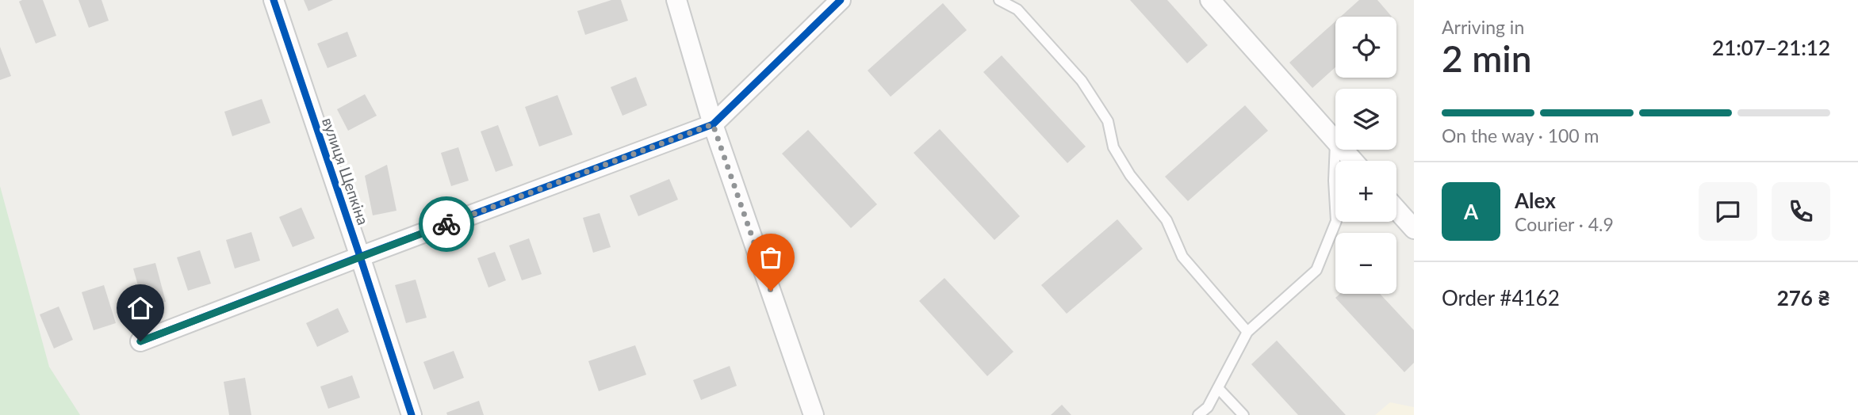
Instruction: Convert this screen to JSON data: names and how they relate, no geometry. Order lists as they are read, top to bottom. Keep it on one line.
{"streets":{"street":["вулиця Щепкіна"]},"page":{"heading":["2 min","Arriving in","21:07–21:12"],"panel":["Alex","Courier · 4.9","Order #4162","276 ₴"],"map_buttons":["+","−"],"bar":"On the way · 100 m","round":"A"}}
